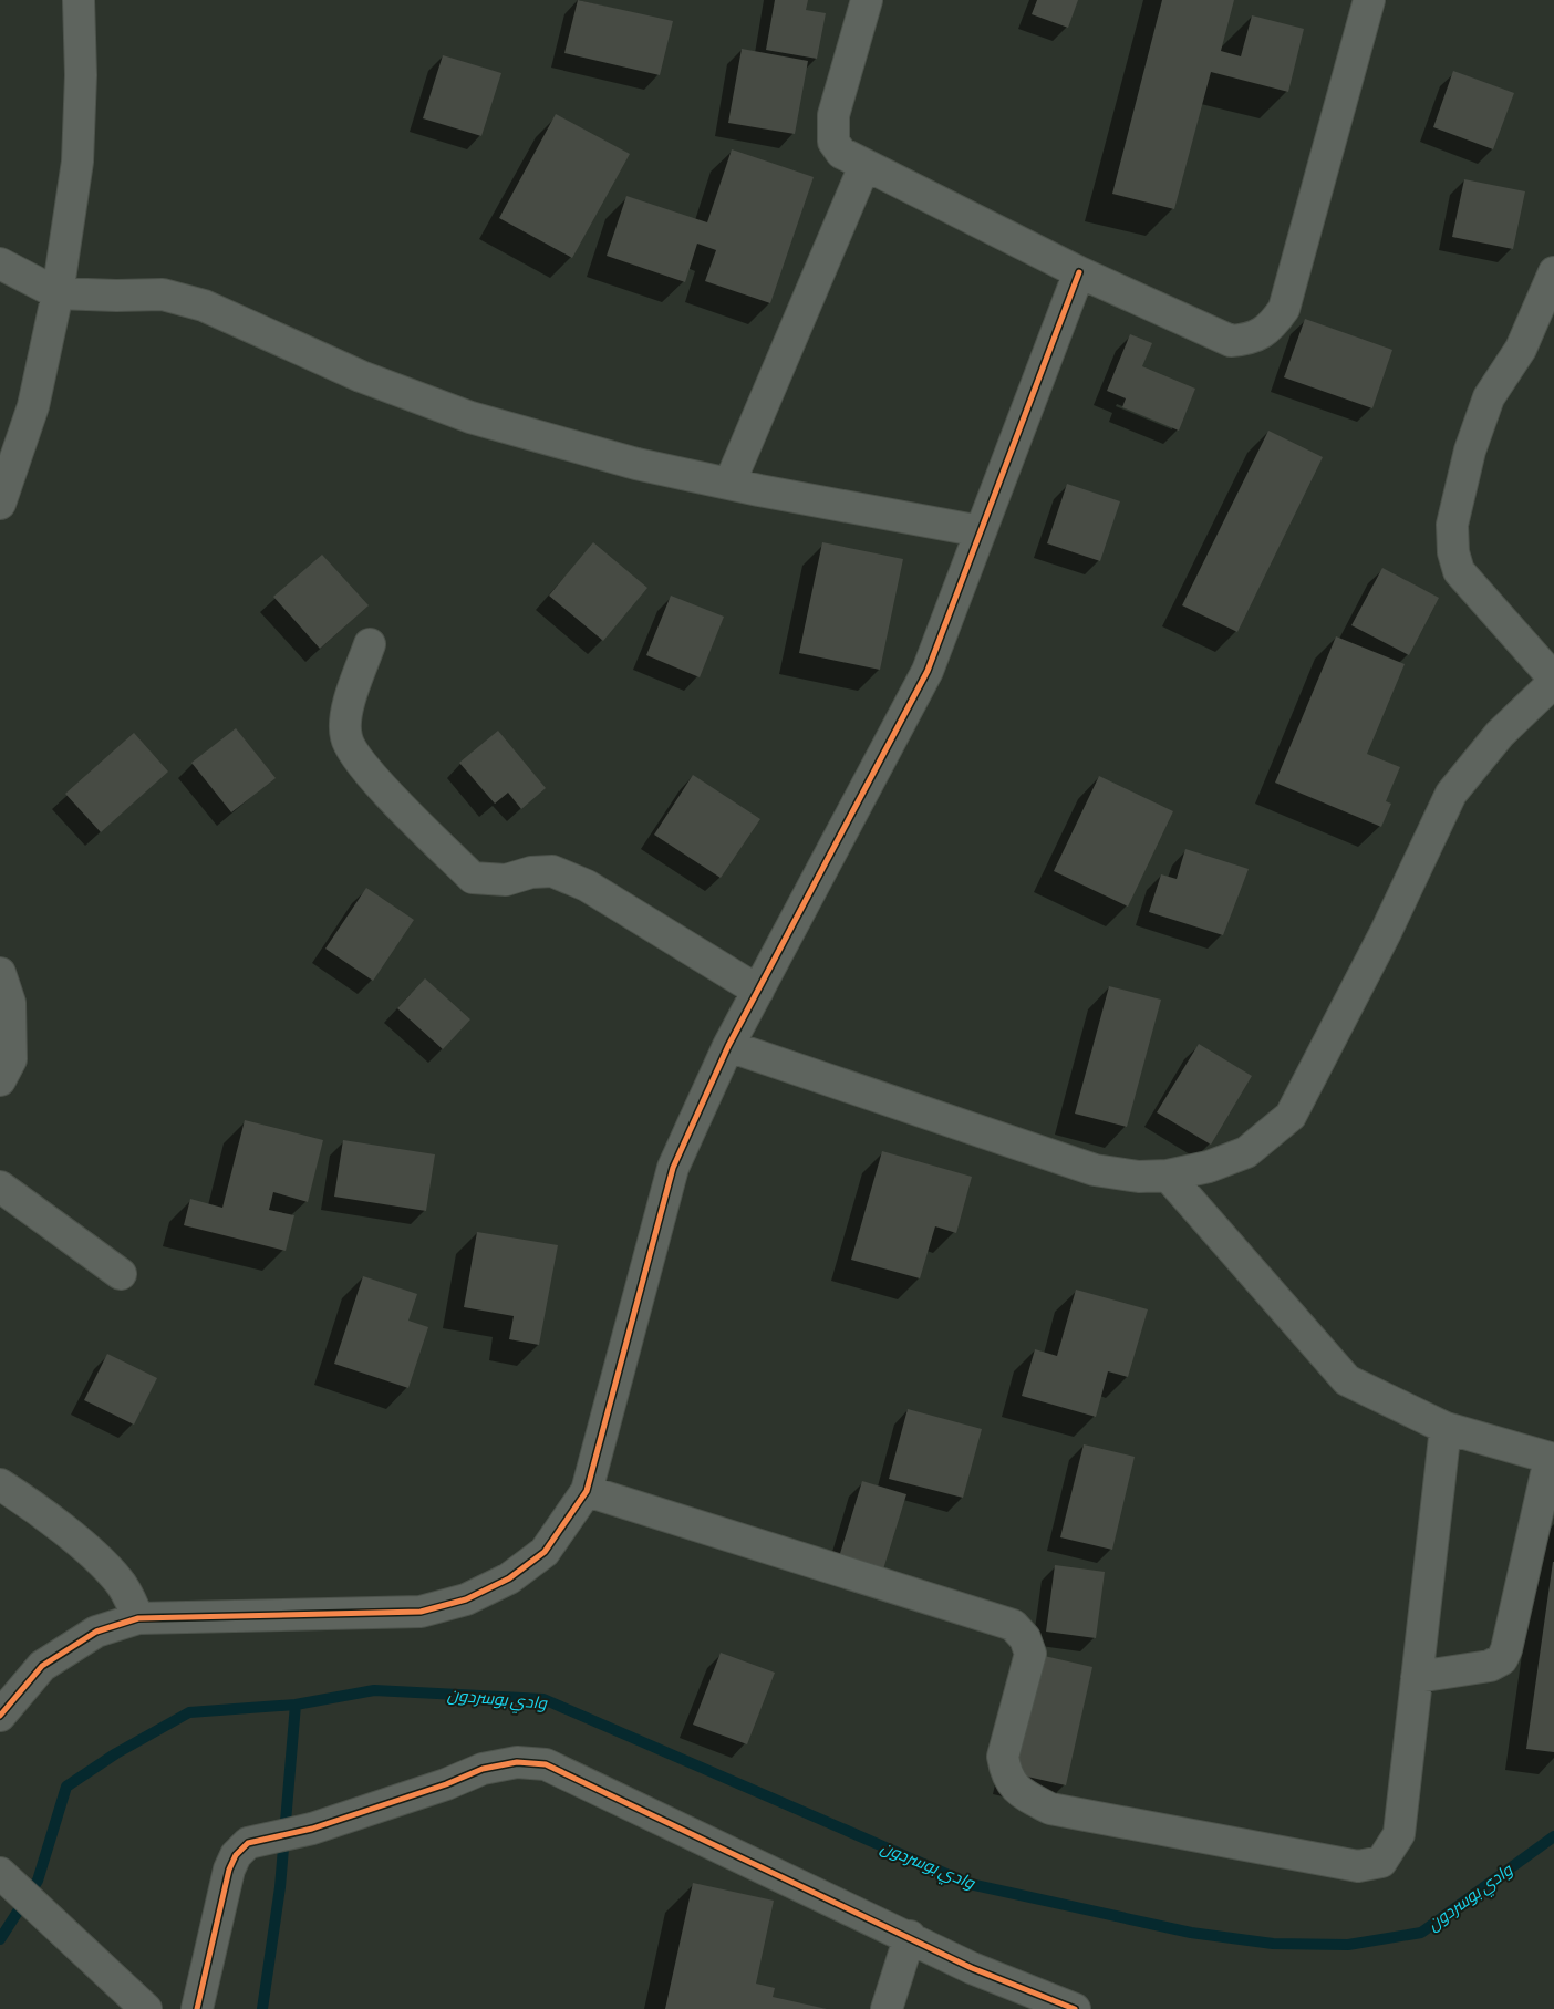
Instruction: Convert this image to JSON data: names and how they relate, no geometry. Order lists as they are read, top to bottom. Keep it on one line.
{"water":["وادي بوسردون"]}
